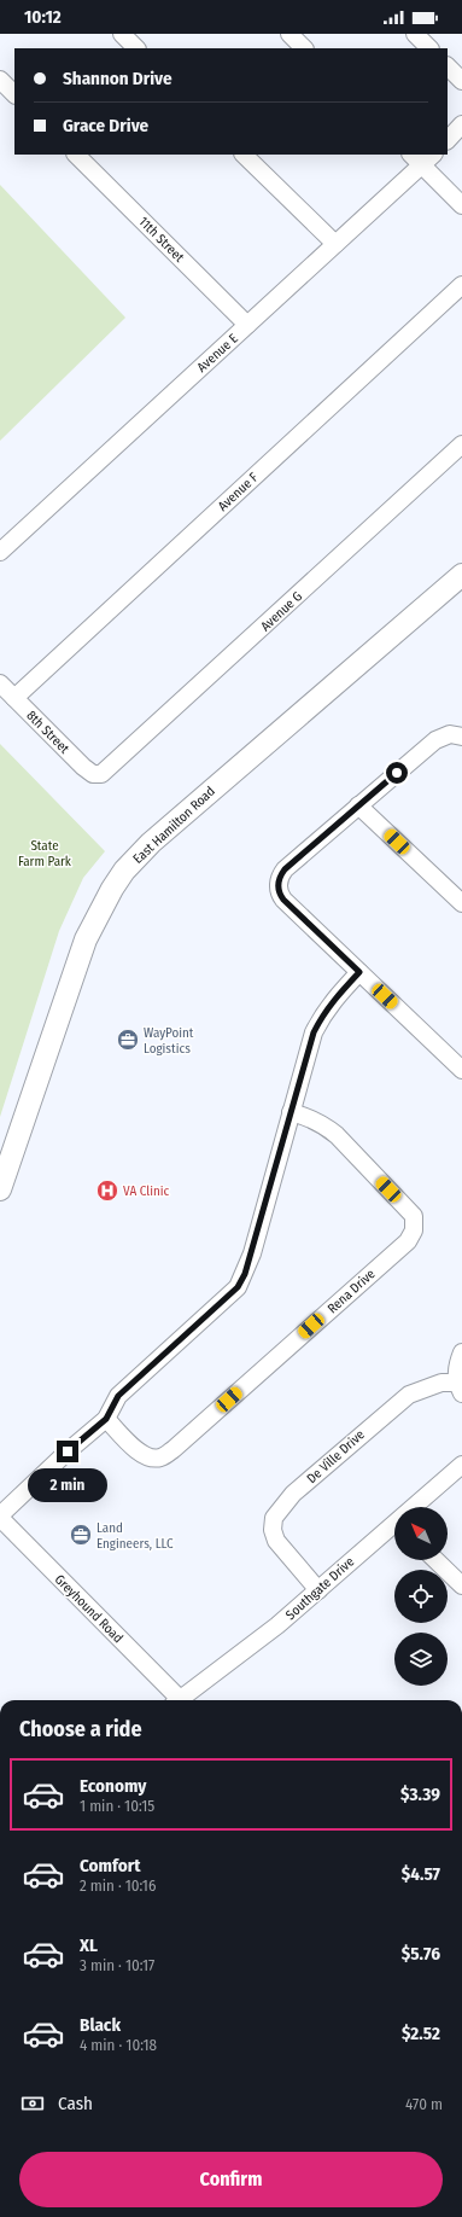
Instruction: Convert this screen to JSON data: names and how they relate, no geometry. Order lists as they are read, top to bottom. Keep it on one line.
{"streets":{"main road":["East Hamilton Road"],"street":["11th Street","Avenue E","Avenue F","Avenue G","8th Street","Rena Drive","De Ville Drive","Southgate Drive","Greyhound Road"]},"crossings":[["11th Street","Avenue E"],["Avenue F","8th Street"],["Avenue G","8th Street"],["De Ville Drive","Southgate Drive"]],"parks":["State Farm Park"],"places":{"office":["WayPoint Logistics","Land Engineers, LLC"],"hospital":["VA Clinic"]},"north":"top left","page":{"status":"10:12","banner":["Shannon Drive","Grace Drive"],"bubble":"2 min","heading":"Choose a ride","list":[{"name":"Economy","note":"1 min · 10:15","value":"$3.39"},{"name":"Comfort","note":"2 min · 10:16","value":"$4.57"},{"name":"XL","note":"3 min · 10:17","value":"$5.76"},{"name":"Black","note":"4 min · 10:18","value":"$2.52"}],"pay":["Cash","470 m"],"buttons":"Confirm"}}
